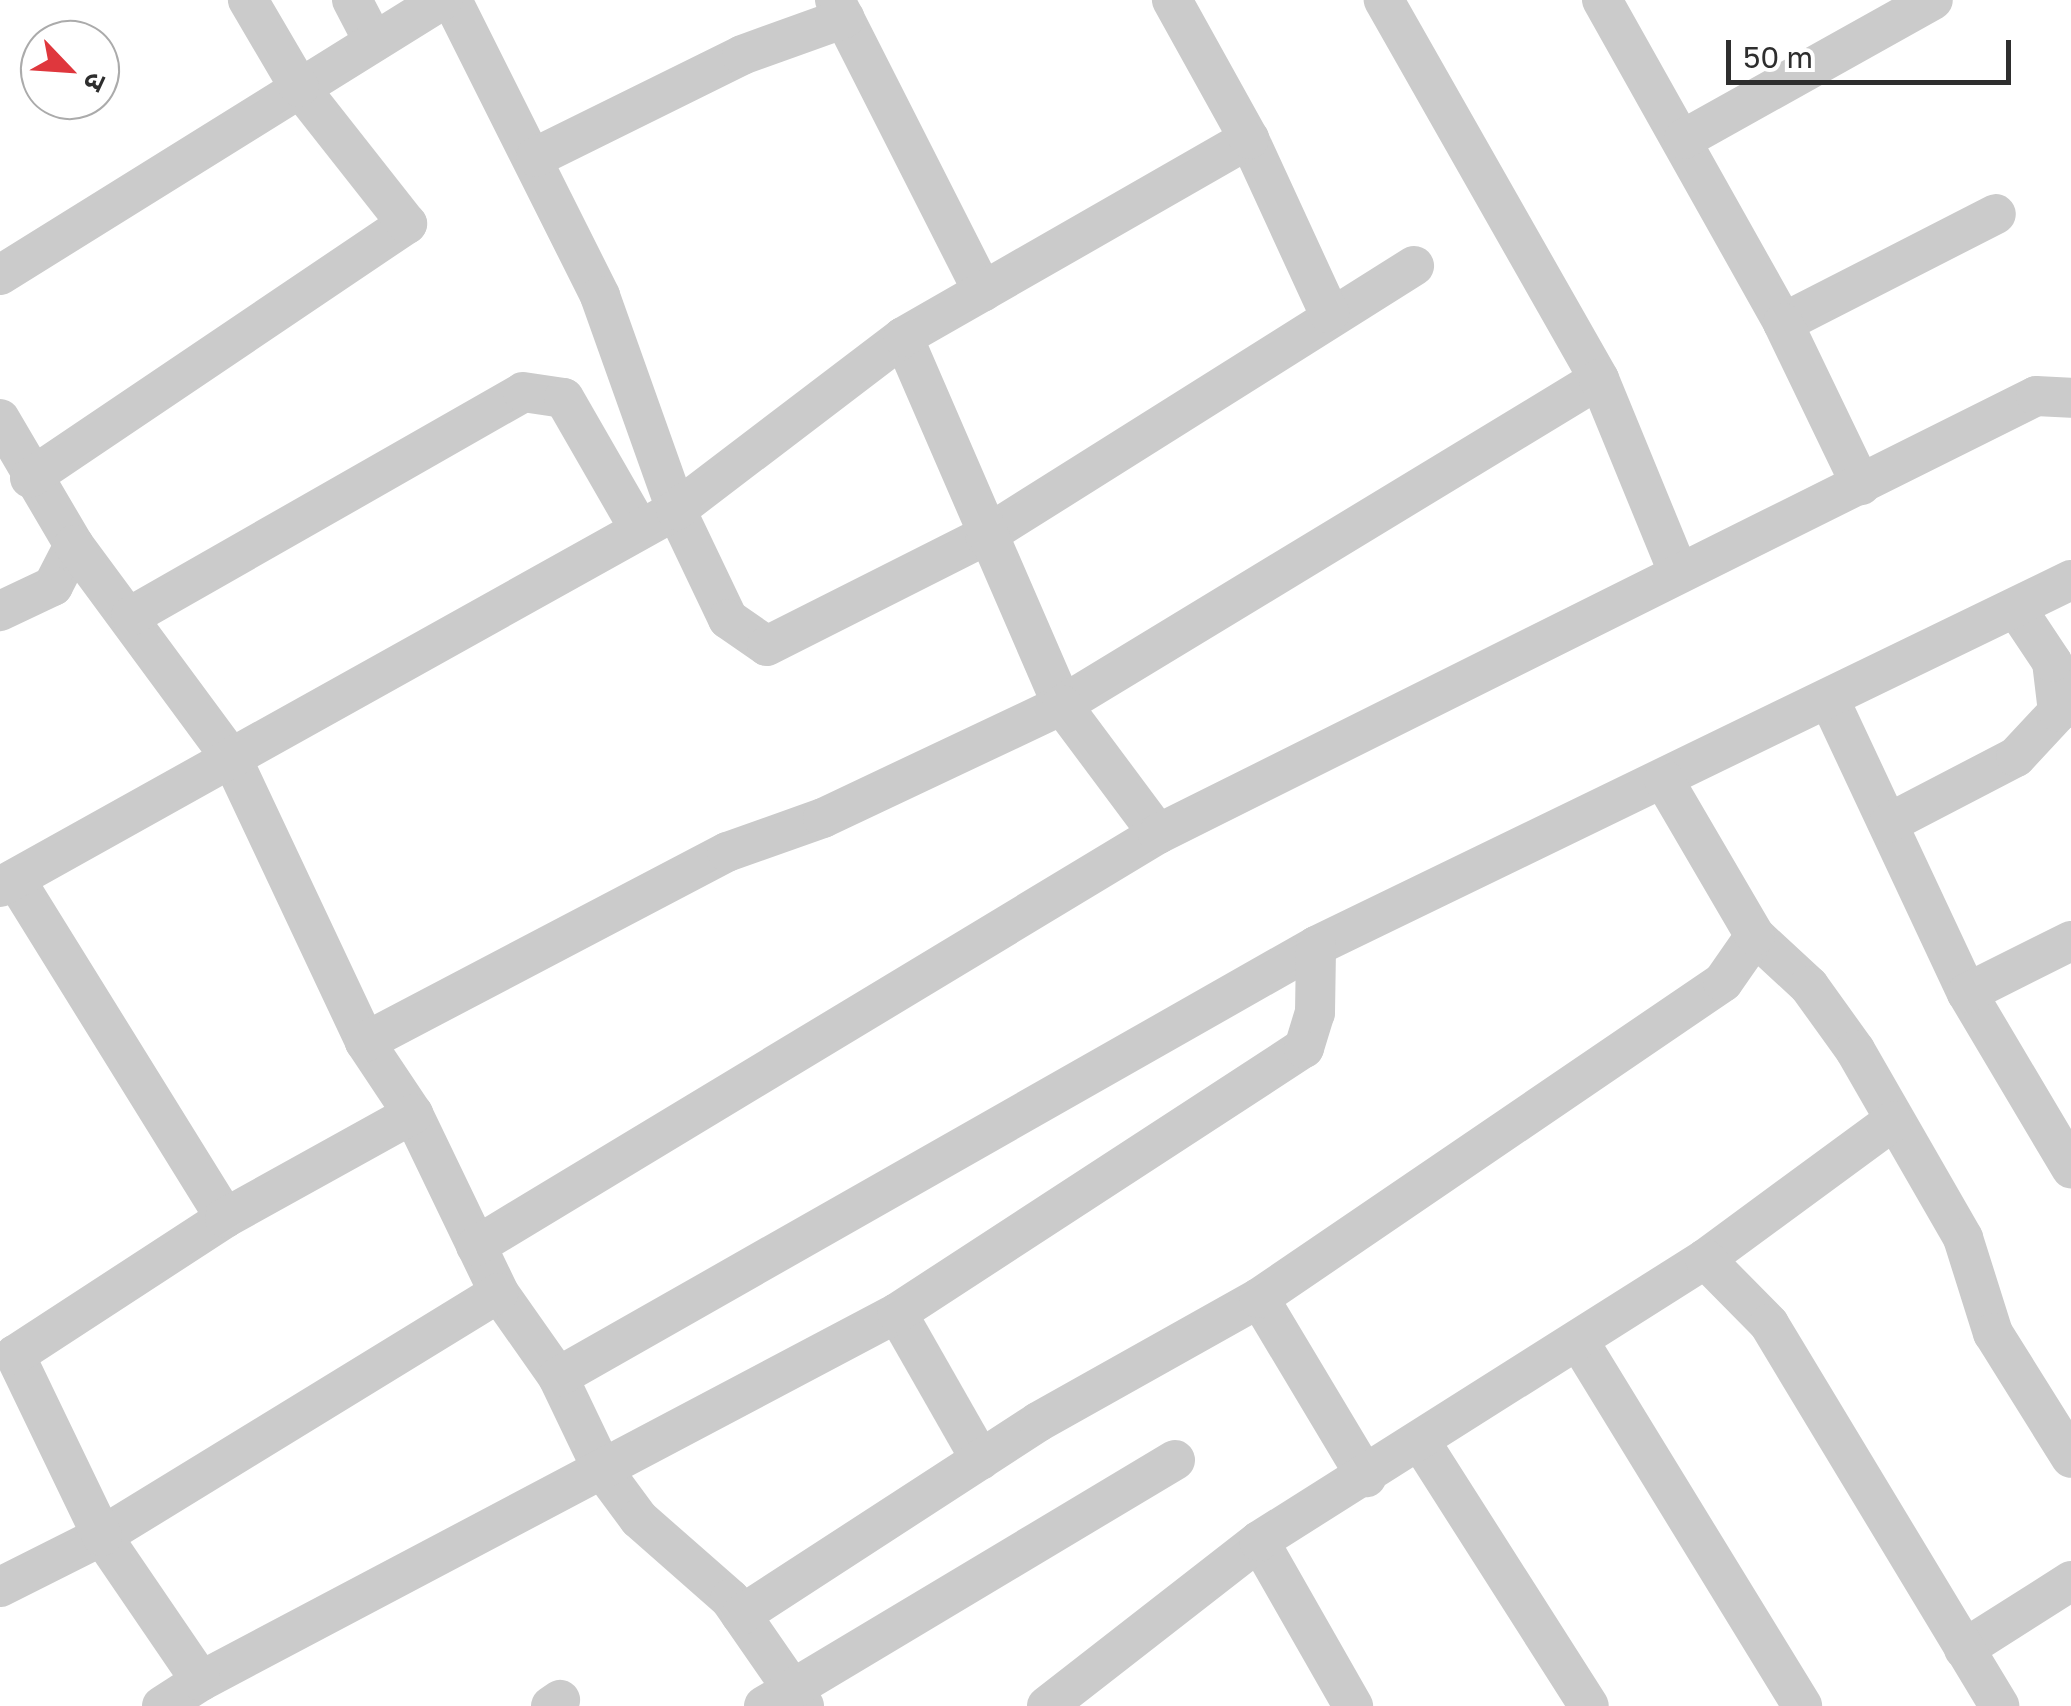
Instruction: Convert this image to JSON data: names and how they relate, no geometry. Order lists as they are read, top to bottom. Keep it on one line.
{"scale_bar":"50 m","north":"bottom right"}
